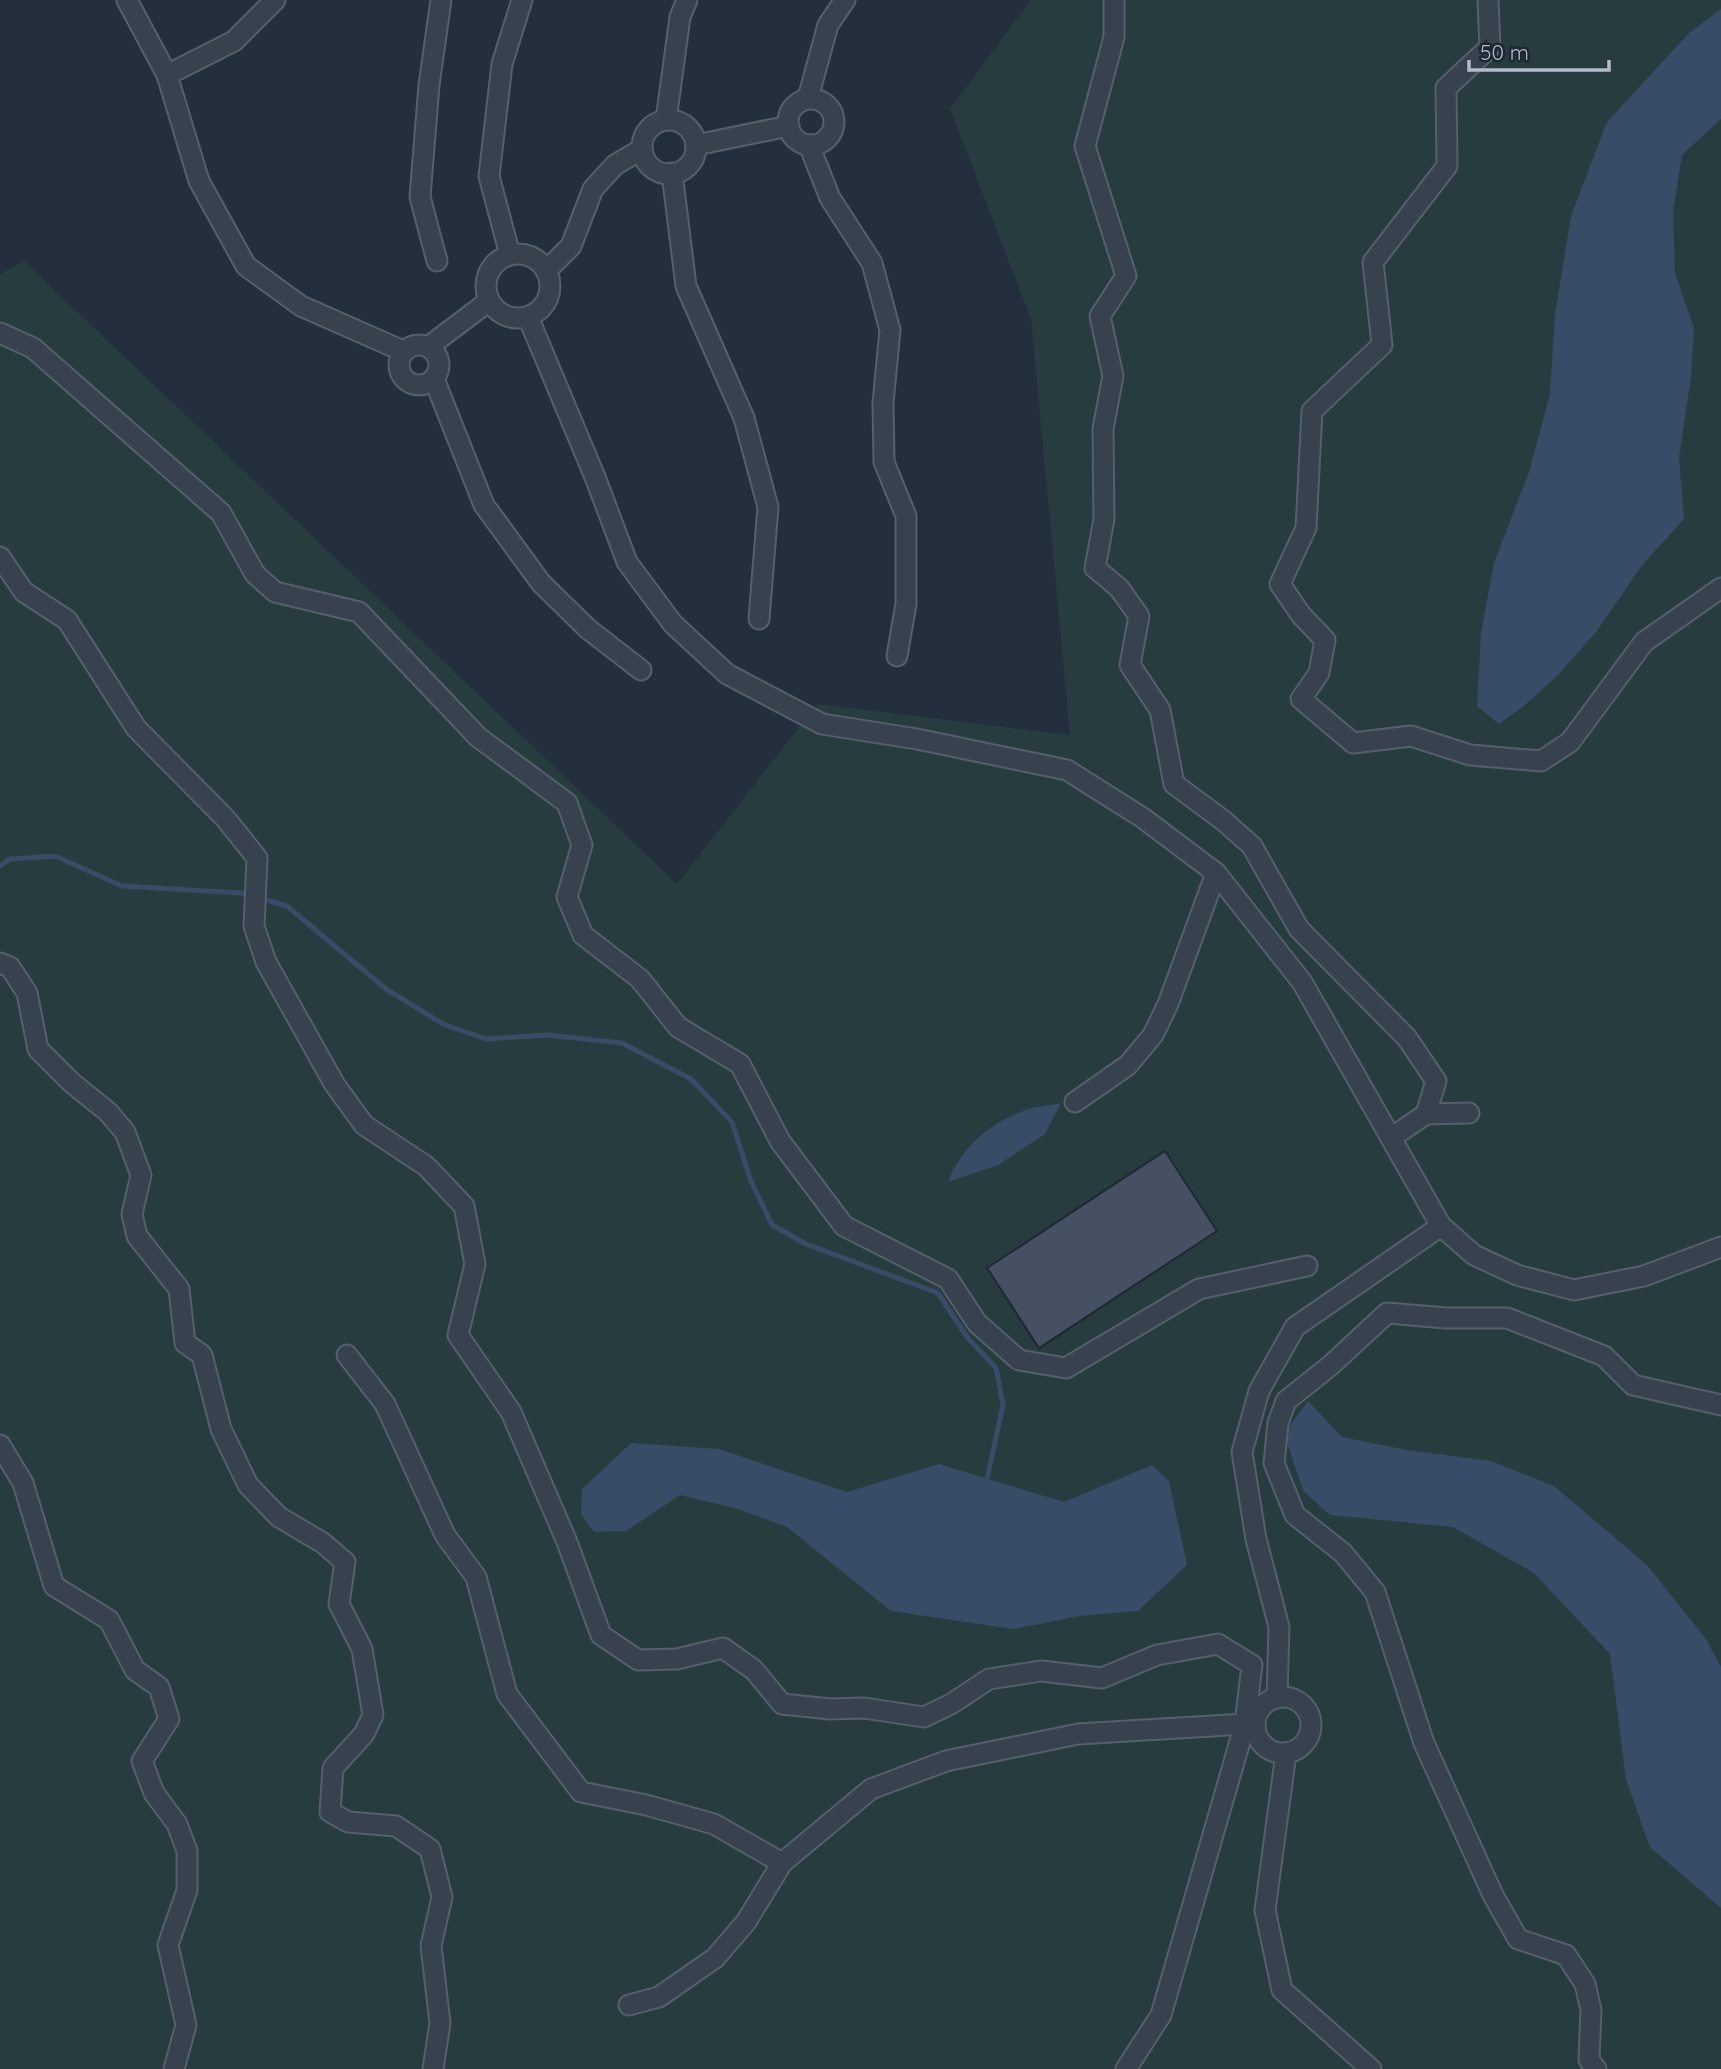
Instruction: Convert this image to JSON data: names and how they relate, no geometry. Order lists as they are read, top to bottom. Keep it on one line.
{"scale_bar":"50 m"}
